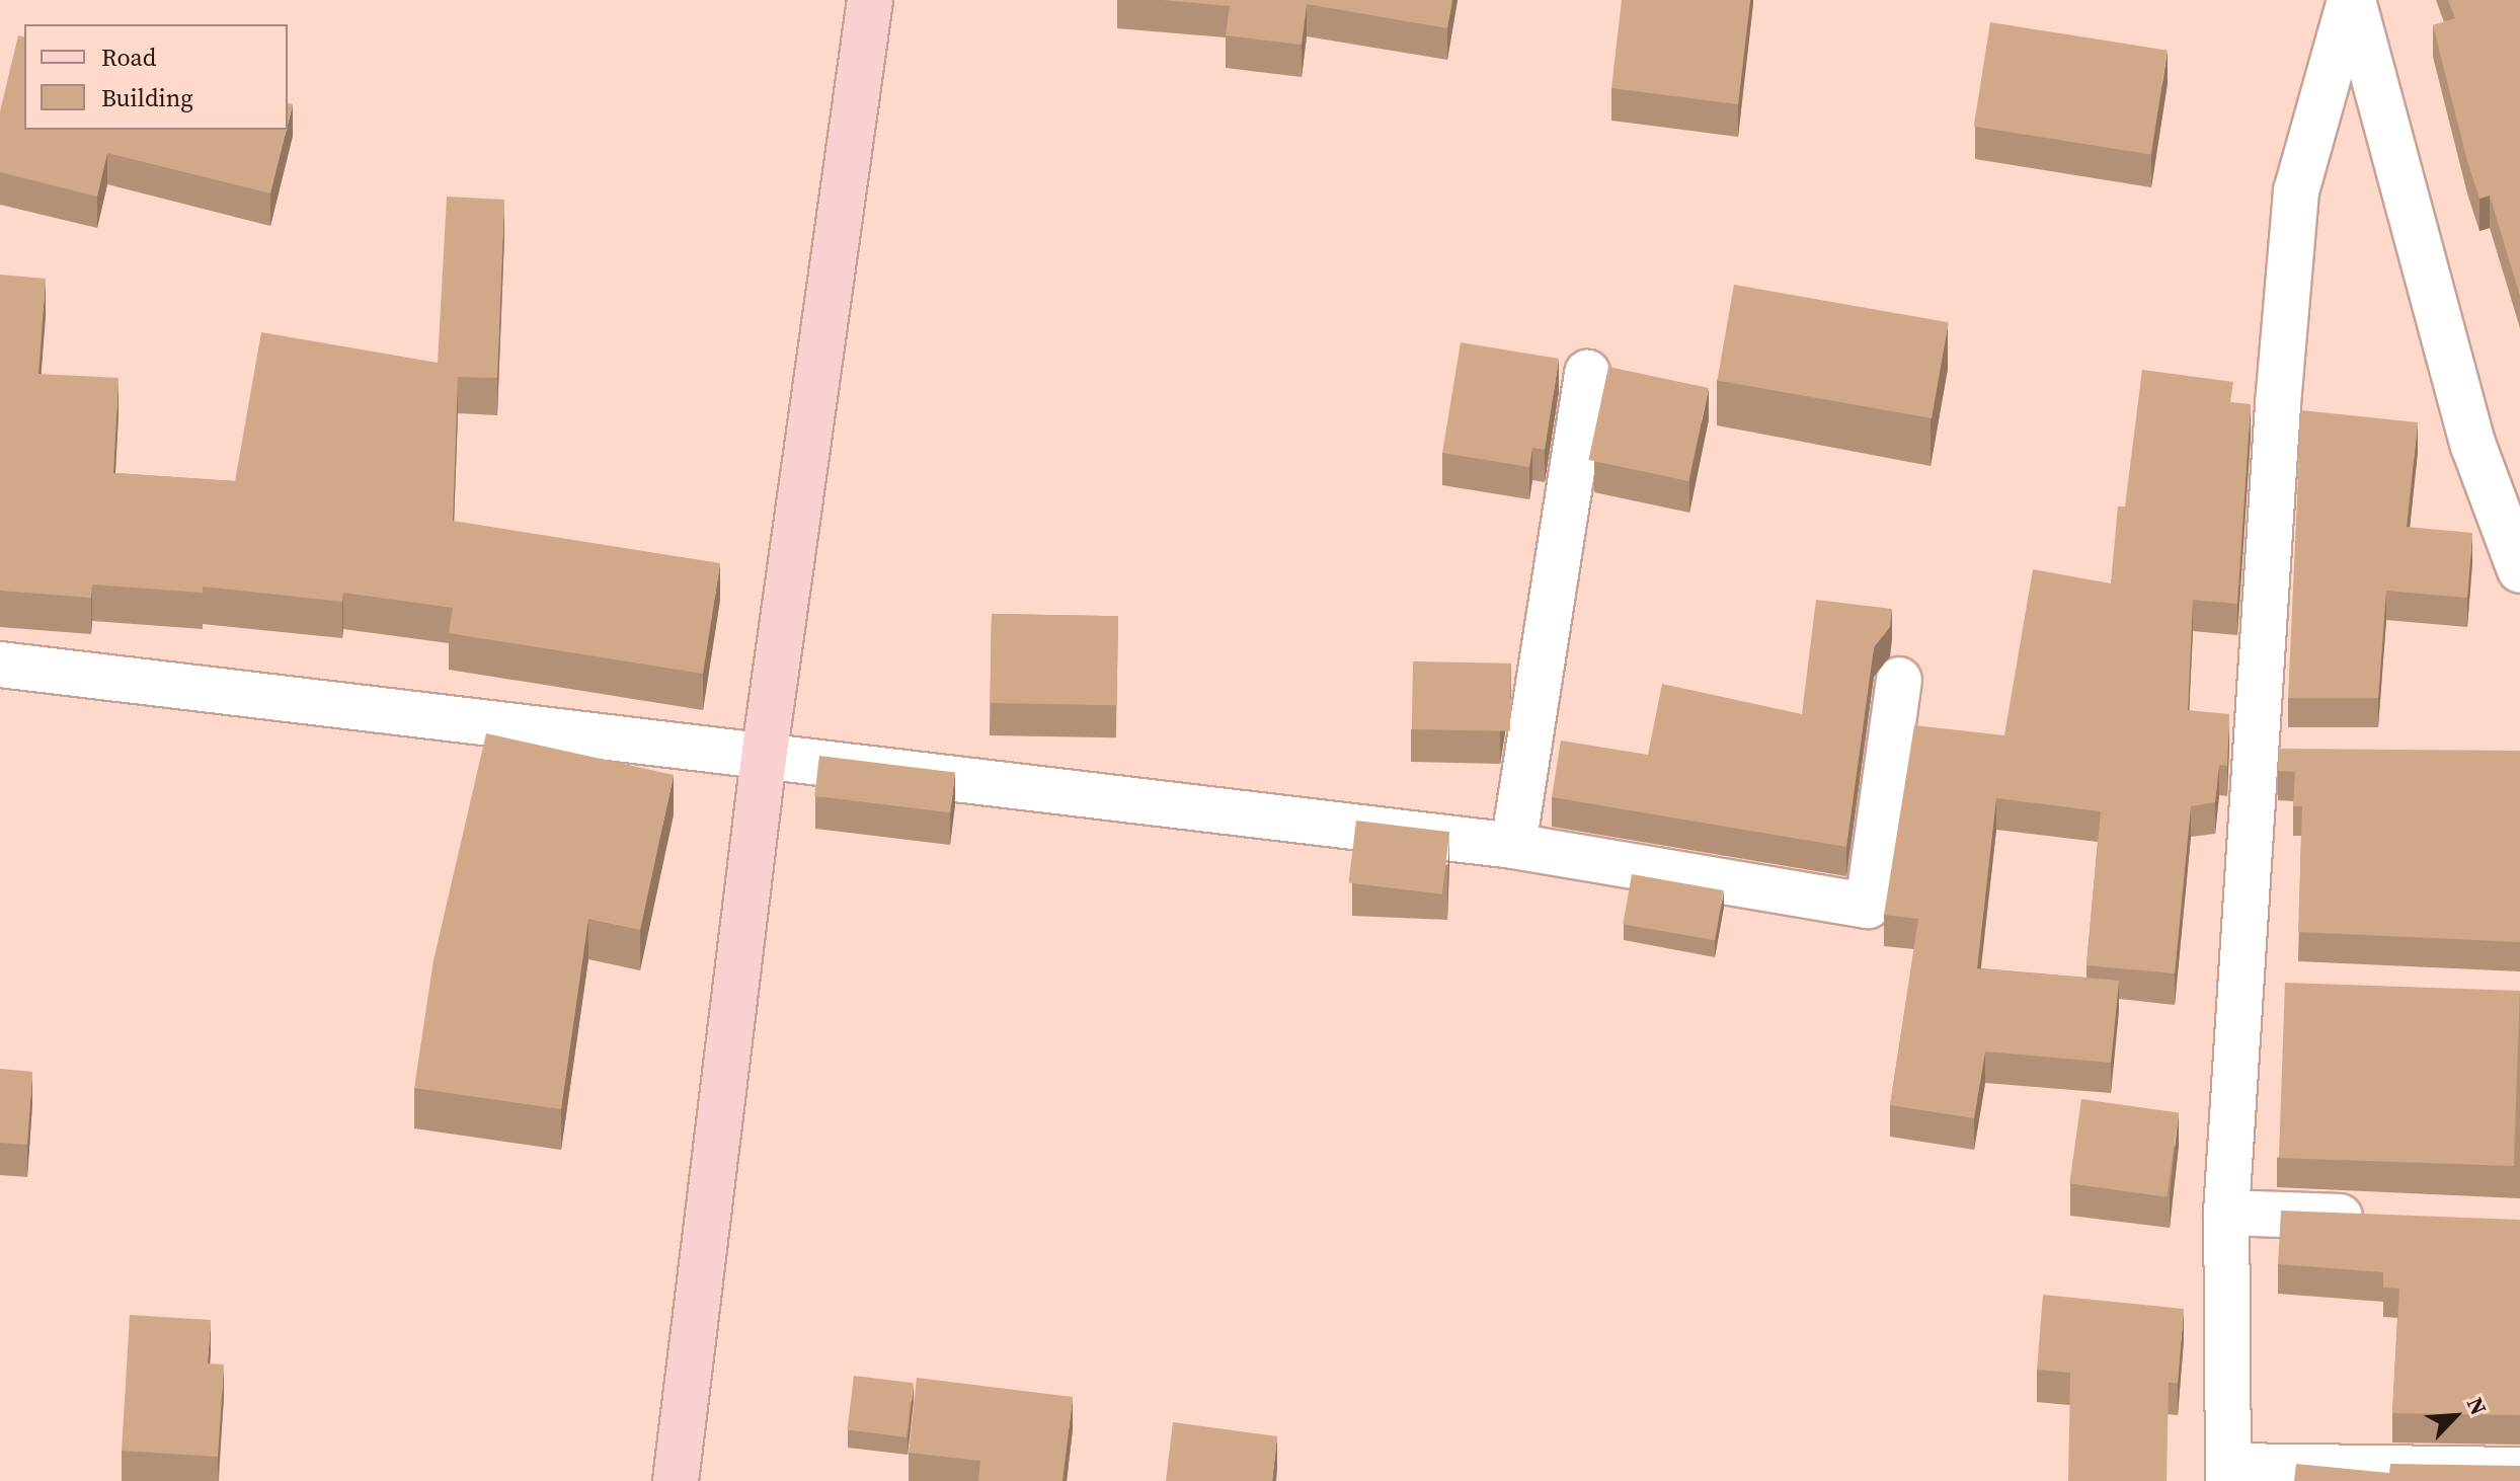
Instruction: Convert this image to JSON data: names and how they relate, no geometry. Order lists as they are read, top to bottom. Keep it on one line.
{"legend":["Road","Building"],"north":"top right"}
